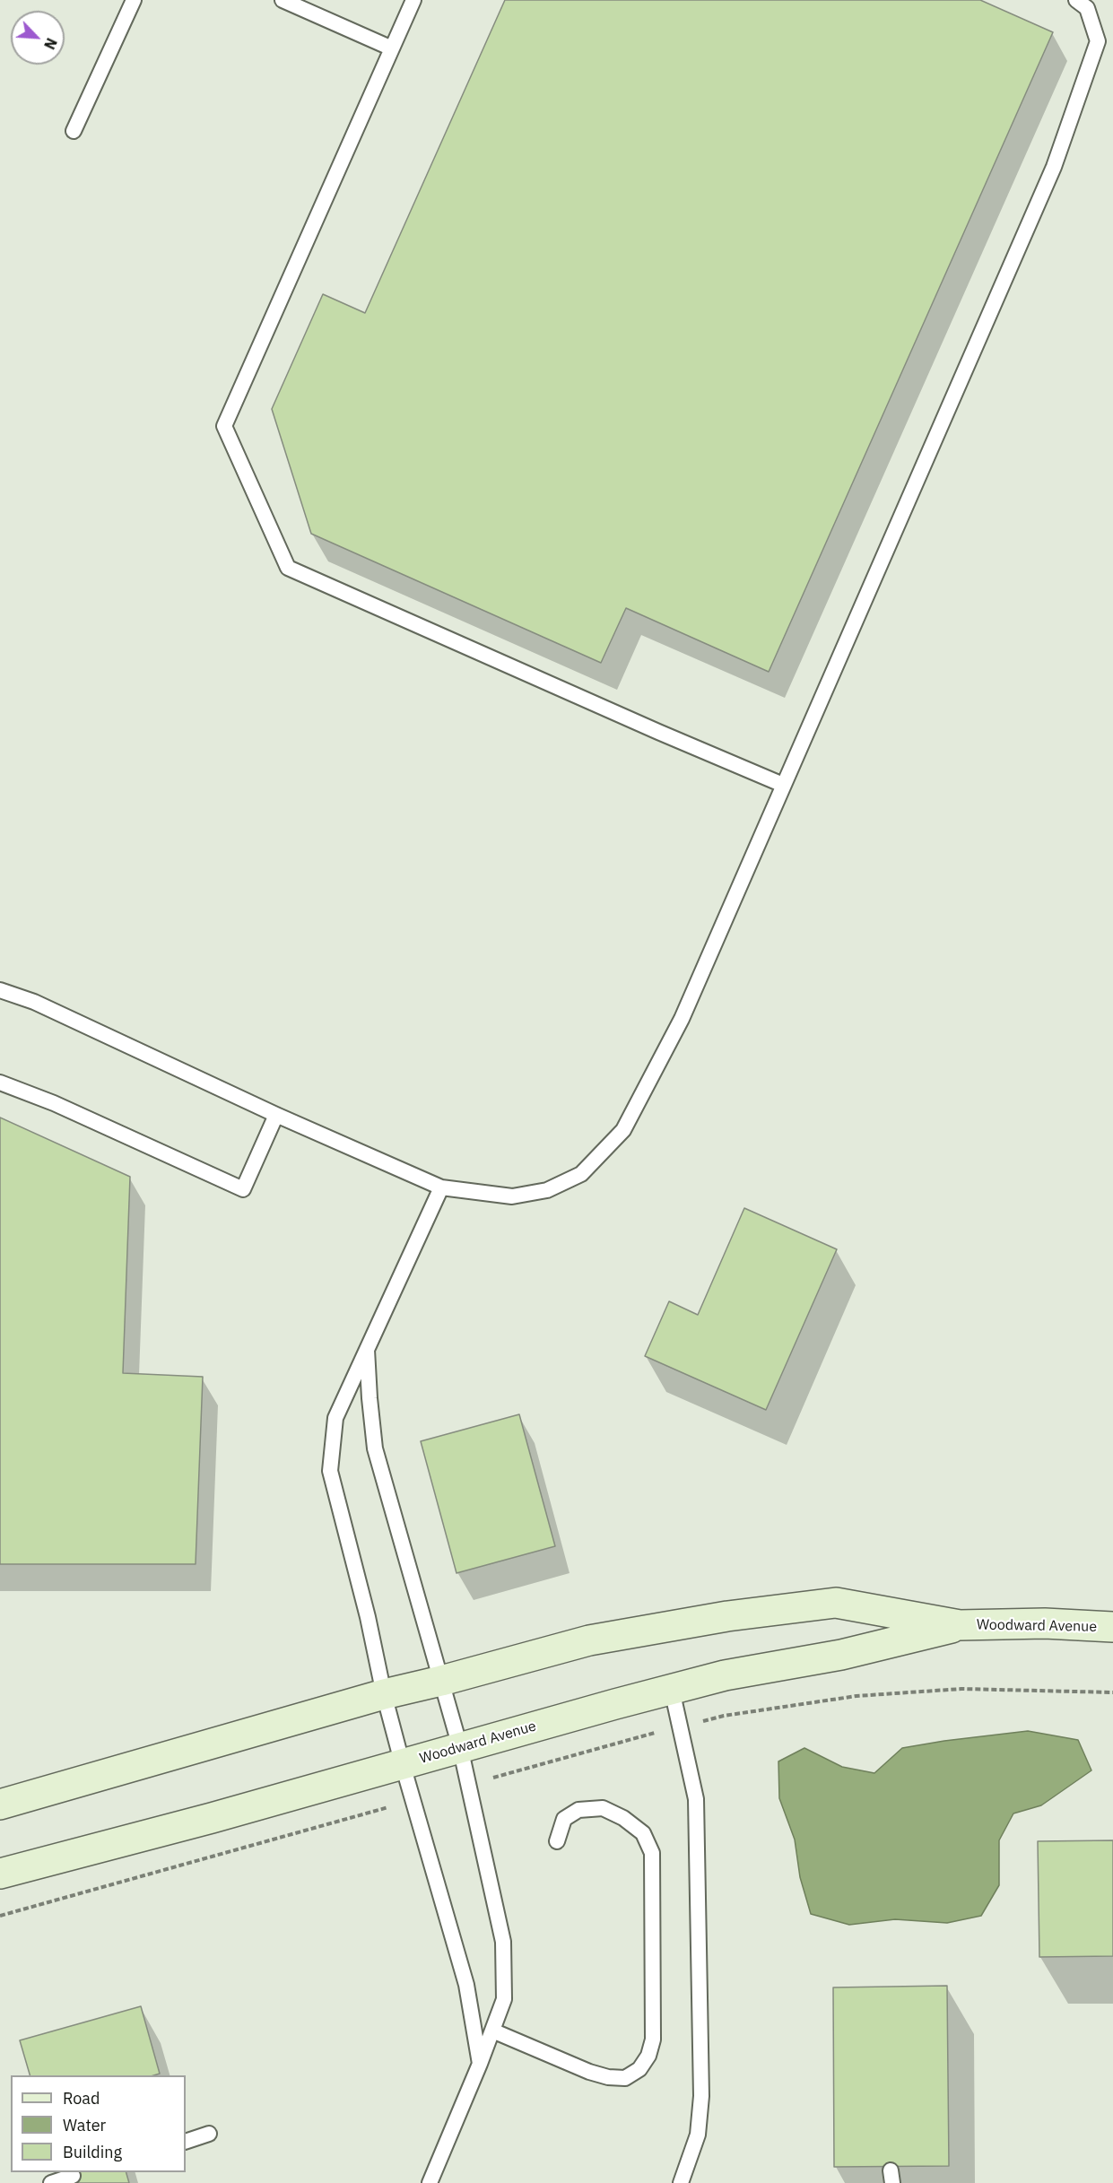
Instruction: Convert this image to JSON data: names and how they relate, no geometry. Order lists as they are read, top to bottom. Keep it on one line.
{"streets":{"main road":["Woodward Avenue"]},"legend":["Road","Water","Building"],"north":"bottom right"}
